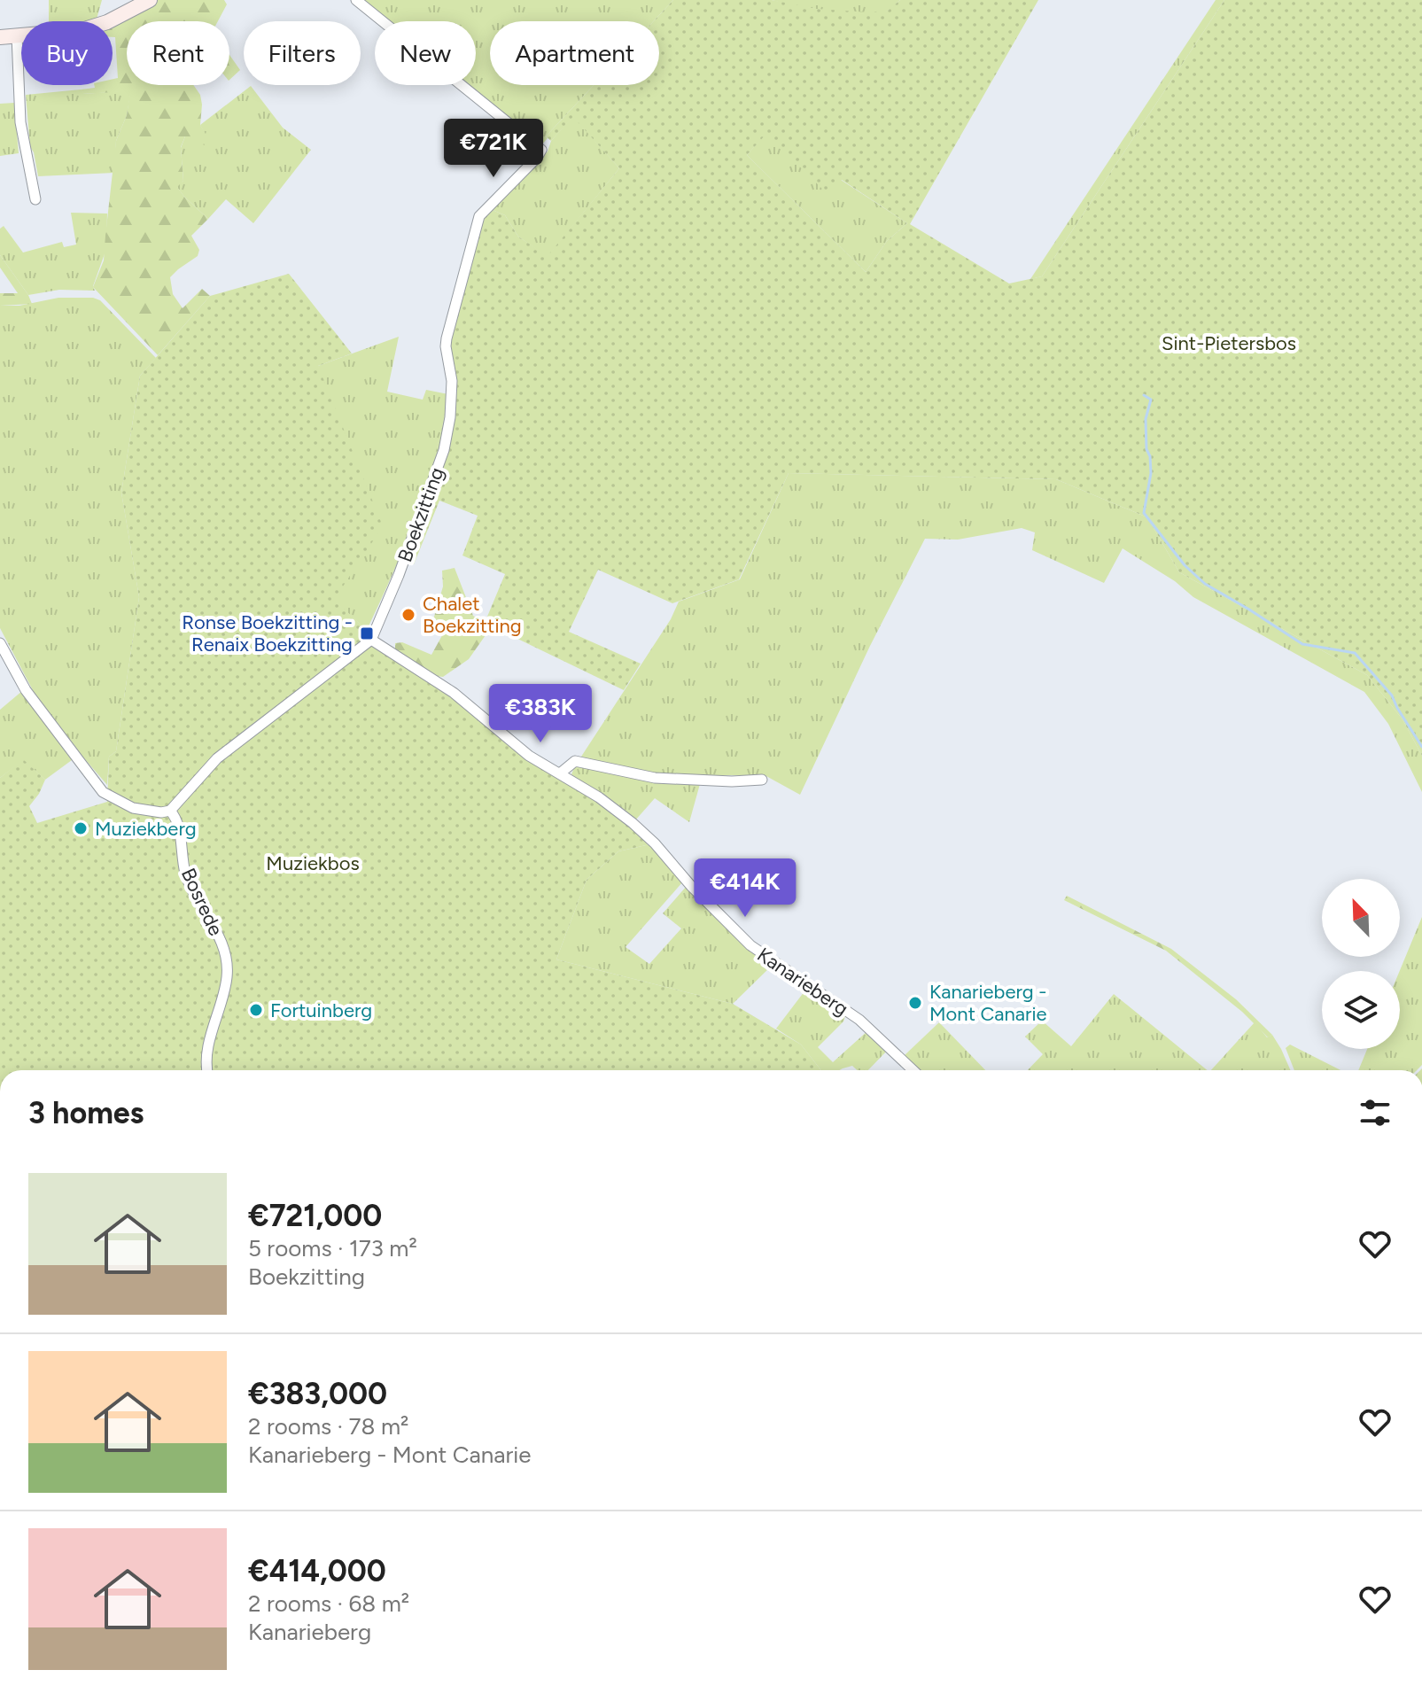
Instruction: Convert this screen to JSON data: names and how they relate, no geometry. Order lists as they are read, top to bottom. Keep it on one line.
{"streets":{"street":["Boekzitting","Bosrede","Kanarieberg"]},"crossings":[["Boekzitting","Bosrede"]],"parks":["Sint-Pietersbos","Muziekbos"],"places":{"other":["Chalet Boekzitting","Muziekberg","Kanarieberg - Mont Canarie","Fortuinberg"],"transit":["Ronse Boekzitting - Renaix Boekzitting"]},"north":"top left","page":{"chip":["Buy","Rent","Filters","New","Apartment"],"price":["€721K","€383K","€414K"],"heading":"3 homes","list":[{"name":"€721,000","note":"5 rooms · 173 m² · Boekzitting"},{"name":"€383,000","note":"2 rooms · 78 m² · Kanarieberg - Mont Canarie"},{"name":"€414,000","note":"2 rooms · 68 m² · Kanarieberg"}]}}
